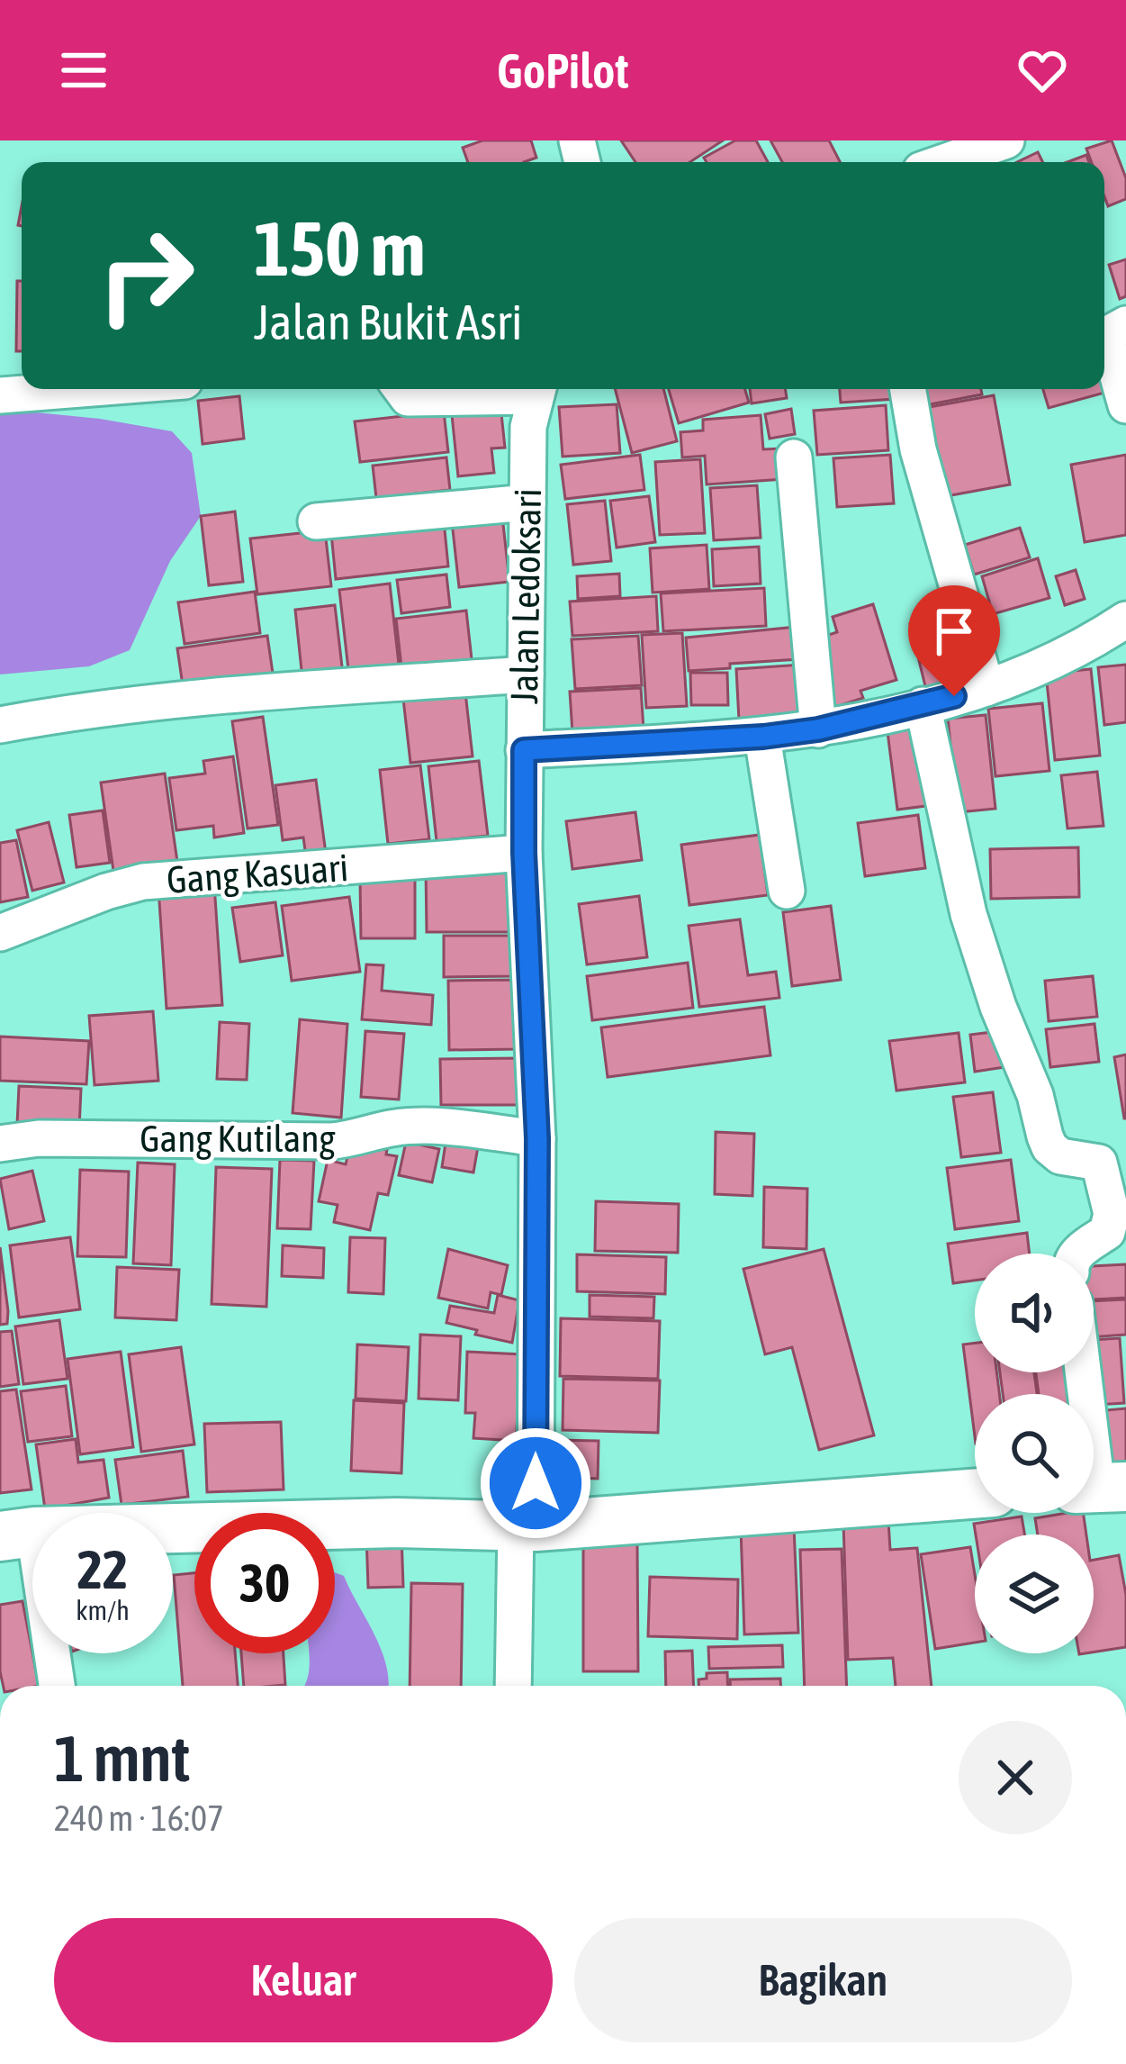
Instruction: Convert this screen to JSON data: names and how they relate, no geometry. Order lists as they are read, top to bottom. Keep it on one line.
{"streets":{"street":["Jalan Ledoksari","Gang Kasuari","Gang Kutilang"]},"crossings":[["Jalan Ledoksari","Gang Kasuari"],["Jalan Ledoksari","Gang Kutilang"]],"page":{"header":"GoPilot","turn":["150 m","Jalan Bukit Asri"],"speed":"22 km/h","limit":"30","heading":["1 mnt","240 m · 16:07"],"buttons":["Keluar","Bagikan"]}}
